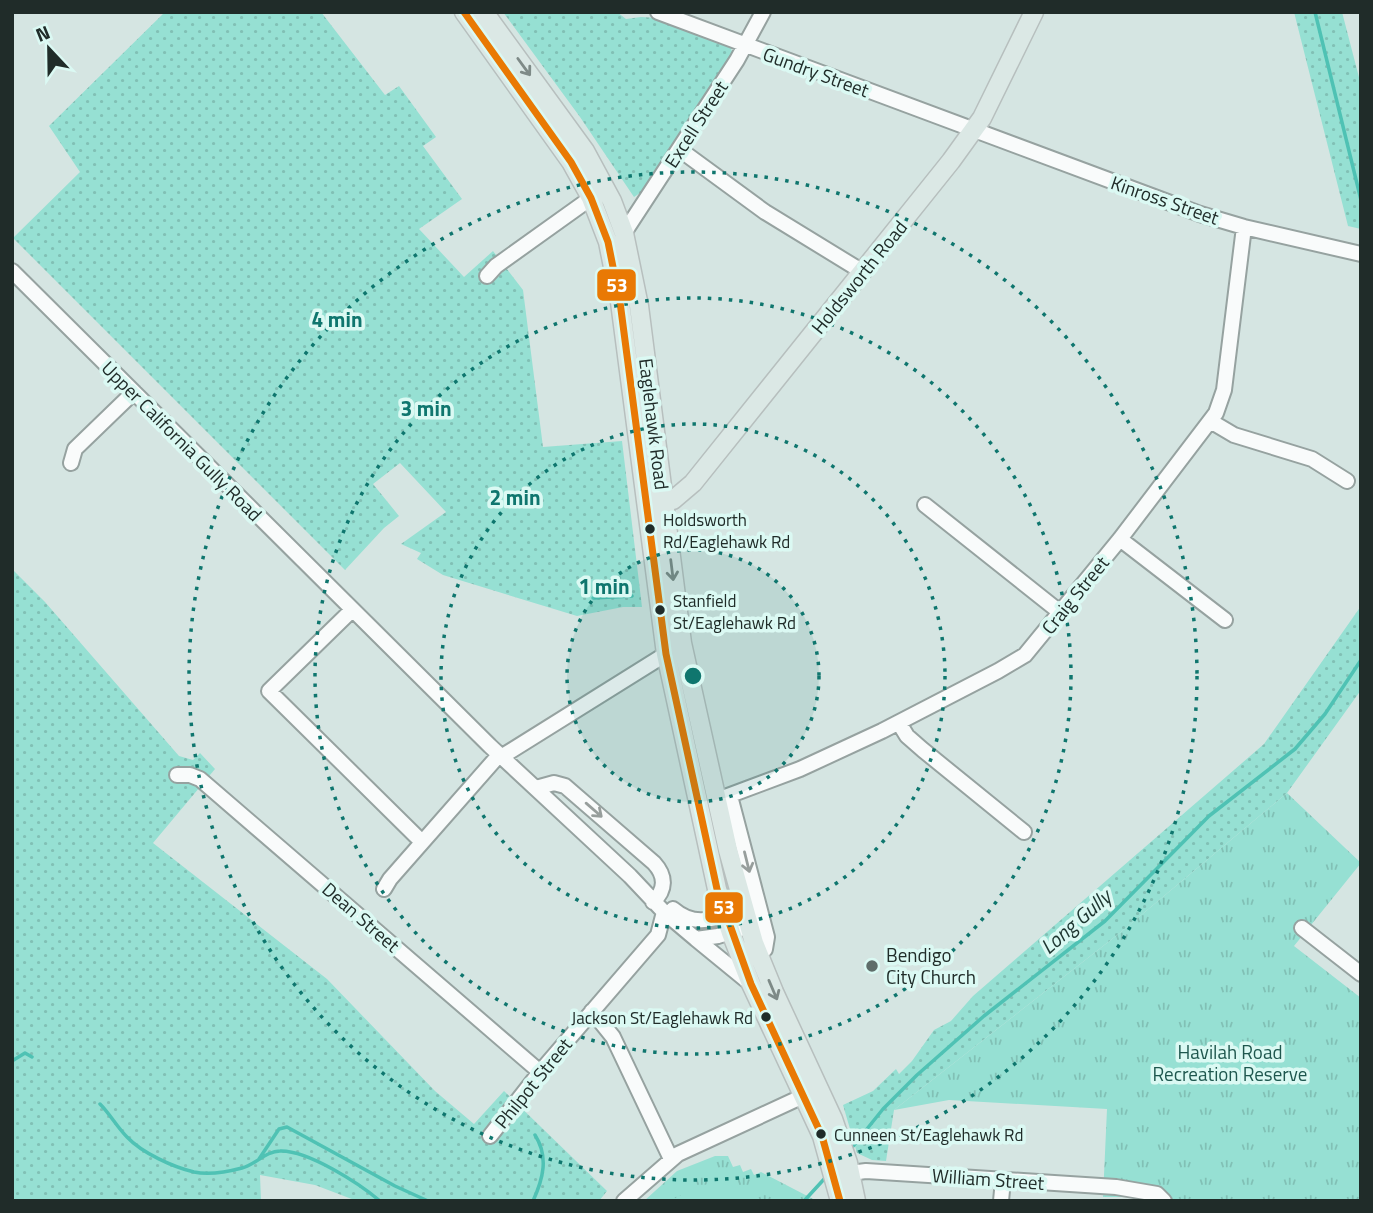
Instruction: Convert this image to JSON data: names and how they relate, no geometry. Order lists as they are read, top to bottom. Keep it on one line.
{"streets":{"main road":["Holdsworth Road","Eaglehawk Road"],"street":["Gundry Street","Excell Street","Kinross Street","Upper California Gully Road","Craig Street","Dean Street","Philpot Street","William Street"]},"crossings":[["Gundry Street","Excell Street"],["Gundry Street","Kinross Street"],["Gundry Street","Holdsworth Road"],["Excell Street","Eaglehawk Road"],["Kinross Street","Holdsworth Road"],["Kinross Street","Craig Street"],["Holdsworth Road","Eaglehawk Road"],["Eaglehawk Road","Craig Street"],["Eaglehawk Road","William Street"],["Upper California Gully Road","Philpot Street"],["Dean Street","Philpot Street"]],"water":["Long Gully"],"parks":["Havilah Road Recreation Reserve"],"places":["Holdsworth Rd/Eaglehawk Rd","Stanfield St/Eaglehawk Rd","Bendigo City Church","Jackson St/Eaglehawk Rd","Cunneen St/Eaglehawk Rd"],"lines":["transit line 53"],"north":"top","rings":["4 min","3 min","2 min","1 min"]}
